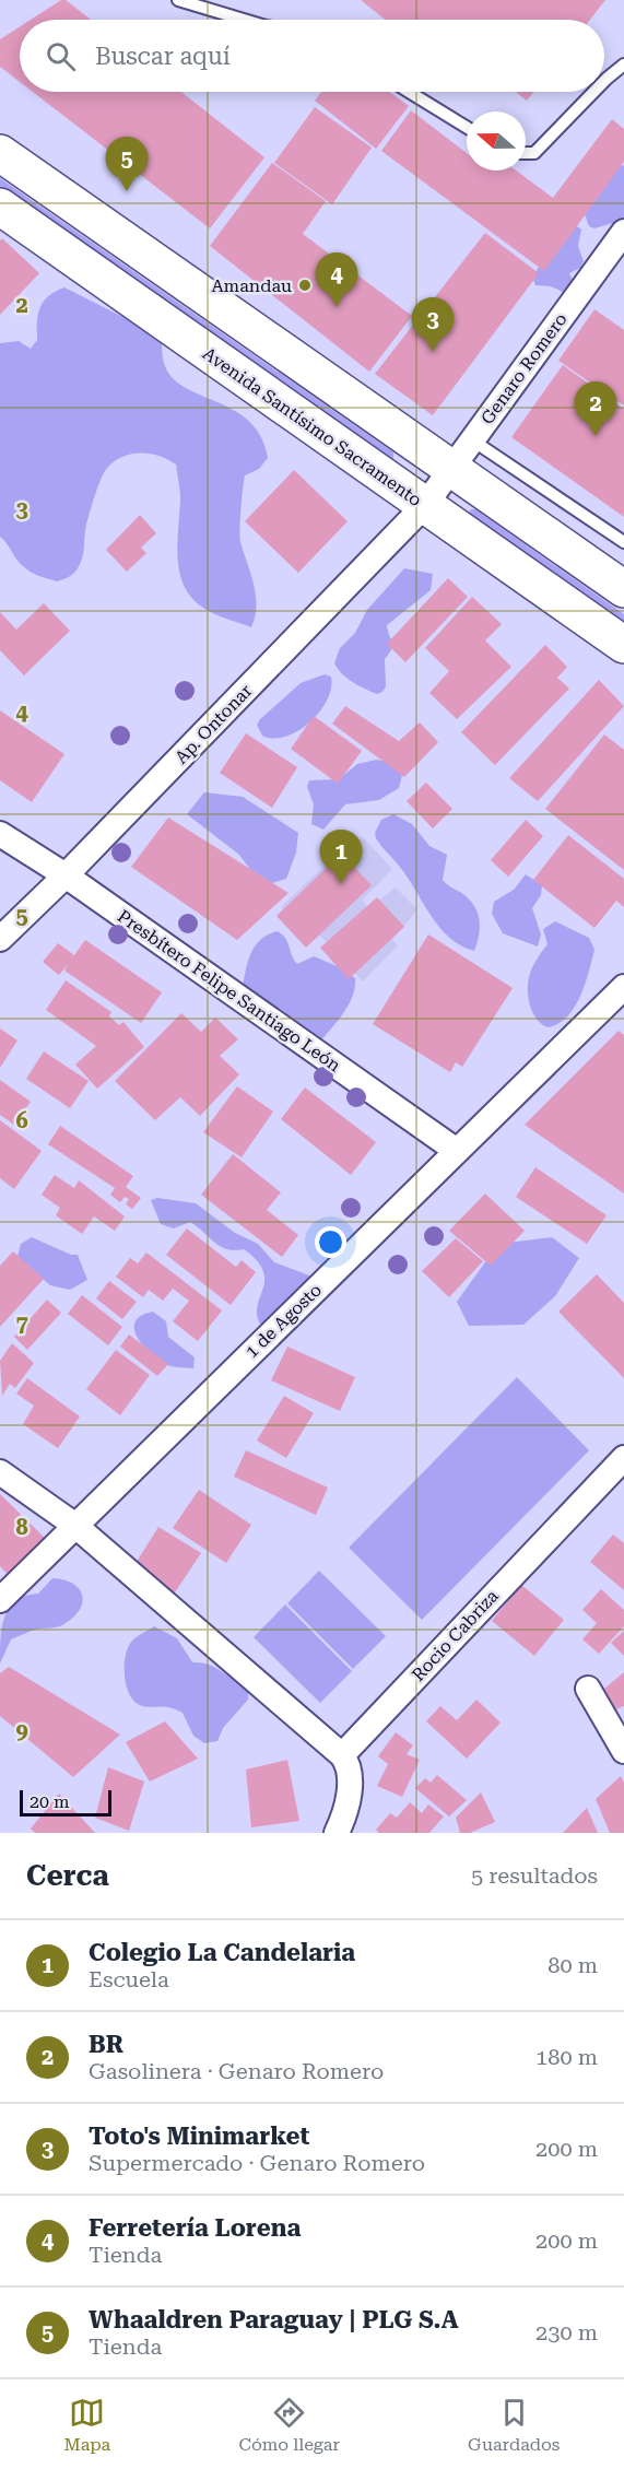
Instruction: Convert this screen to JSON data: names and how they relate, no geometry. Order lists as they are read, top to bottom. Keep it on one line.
{"streets":{"main road":["Avenida Santísimo Sacramento"],"street":["Genaro Romero","Ap. Ontonar","Presbítero Felipe Santiago León","1 de Agosto","Rocio Cabriza"]},"crossings":[["Genaro Romero","Avenida Santísimo Sacramento"],["Genaro Romero","Ap. Ontonar"],["Avenida Santísimo Sacramento","Ap. Ontonar"],["Ap. Ontonar","Presbítero Felipe Santiago León"],["Presbítero Felipe Santiago León","1 de Agosto"]],"places":["Amandau"],"scale_bar":"20 m","north":"left","page":{"search":"Buscar aquí","pins":["5","4","3","2","1"],"scale":"20 m","heading":["Cerca","5 resultados"],"list":[{"mark":"1","name":"Colegio La Candelaria","note":"Escuela","value":"80 m"},{"mark":"2","name":"BR","note":"Gasolinera · Genaro Romero","value":"180 m"},{"mark":"3","name":"Toto's Minimarket","note":"Supermercado · Genaro Romero","value":"200 m"},{"mark":"4","name":"Ferretería Lorena","note":"Tienda","value":"200 m"},{"mark":"5","name":"Whaaldren Paraguay | PLG S.A","note":"Tienda","value":"230 m"}],"nav":["Mapa","Cómo llegar","Guardados"]},"grid":{"rows":["2","3","4","5","6","7","8","9"]}}
